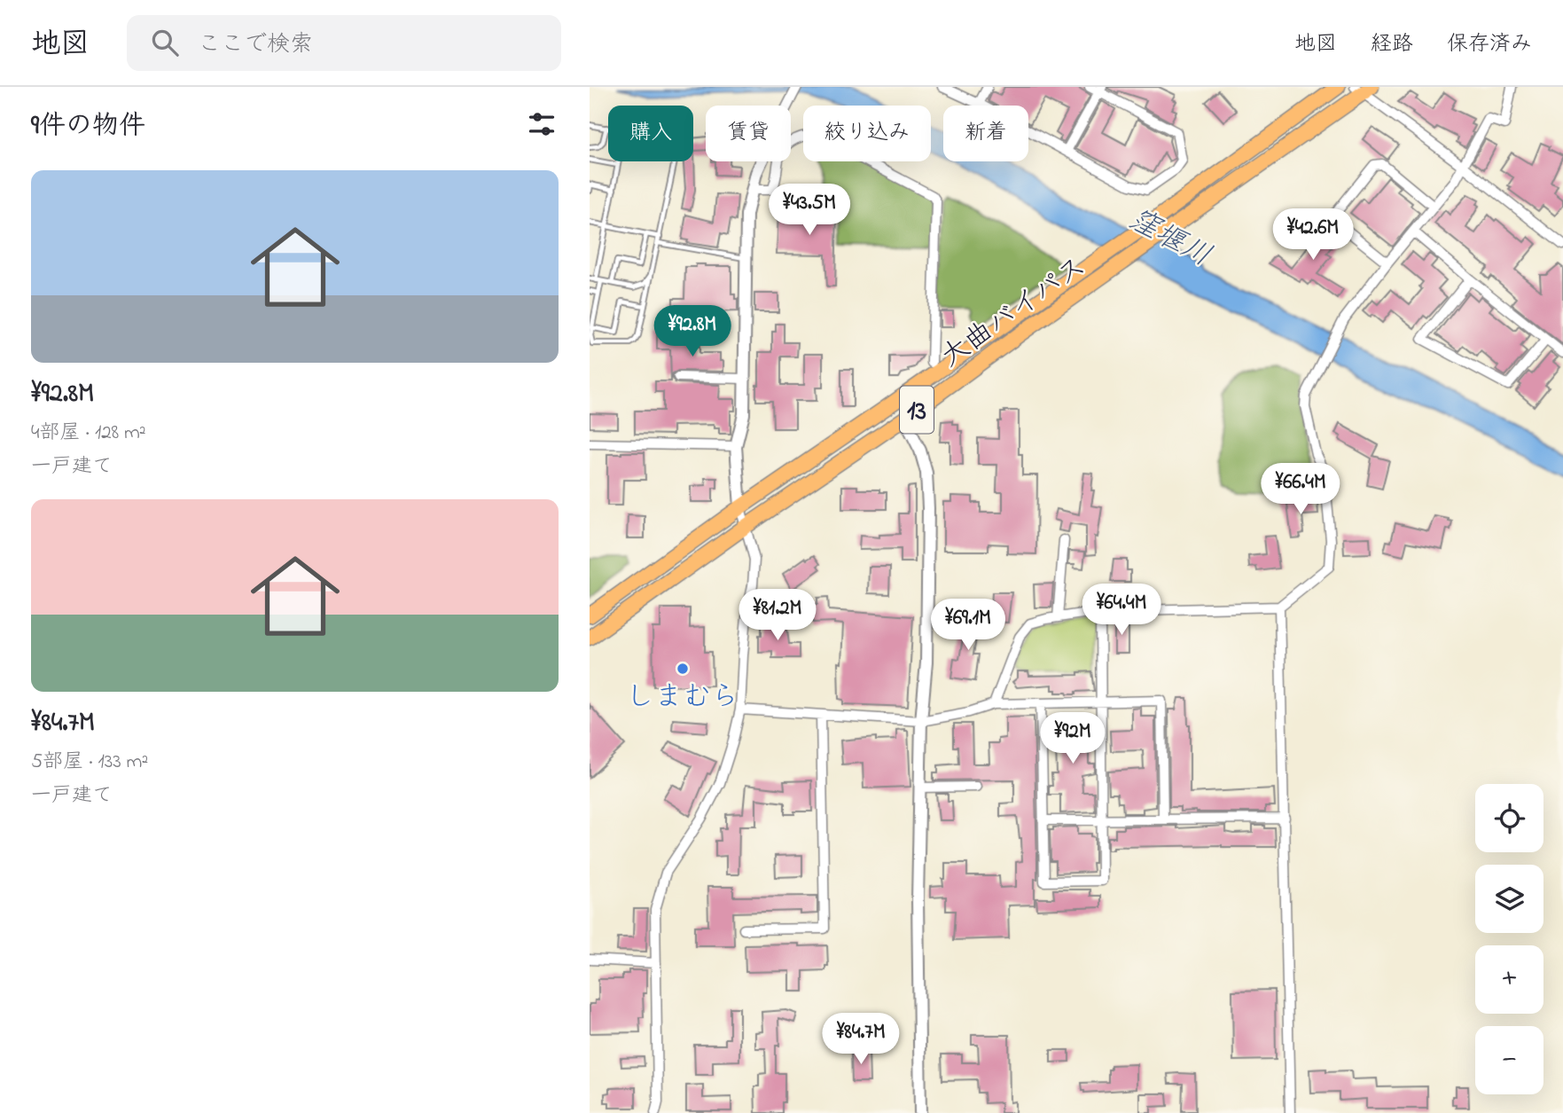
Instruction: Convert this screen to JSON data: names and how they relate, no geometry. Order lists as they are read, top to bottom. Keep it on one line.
{"streets":{"highway":["大曲バイパス","13"]},"water":["窪堰川"],"places":["しまむら"],"page":{"header":"地図","search":"ここで検索","nav":["地図","経路","保存済み"],"heading":"9件の物件","chip":["購入","賃貸","絞り込み","新着"],"list":[{"name":"¥92.8M","note":"4部屋 · 128 m² · 一戸建て"},{"name":"¥84.7M","note":"5部屋 · 133 m² · 一戸建て"}],"price":["¥43.5M","¥42.6M","¥92.8M","¥66.4M","¥64.4M","¥81.2M","¥69.1M","¥92M","¥84.7M"],"map_buttons":["+","−"]}}
